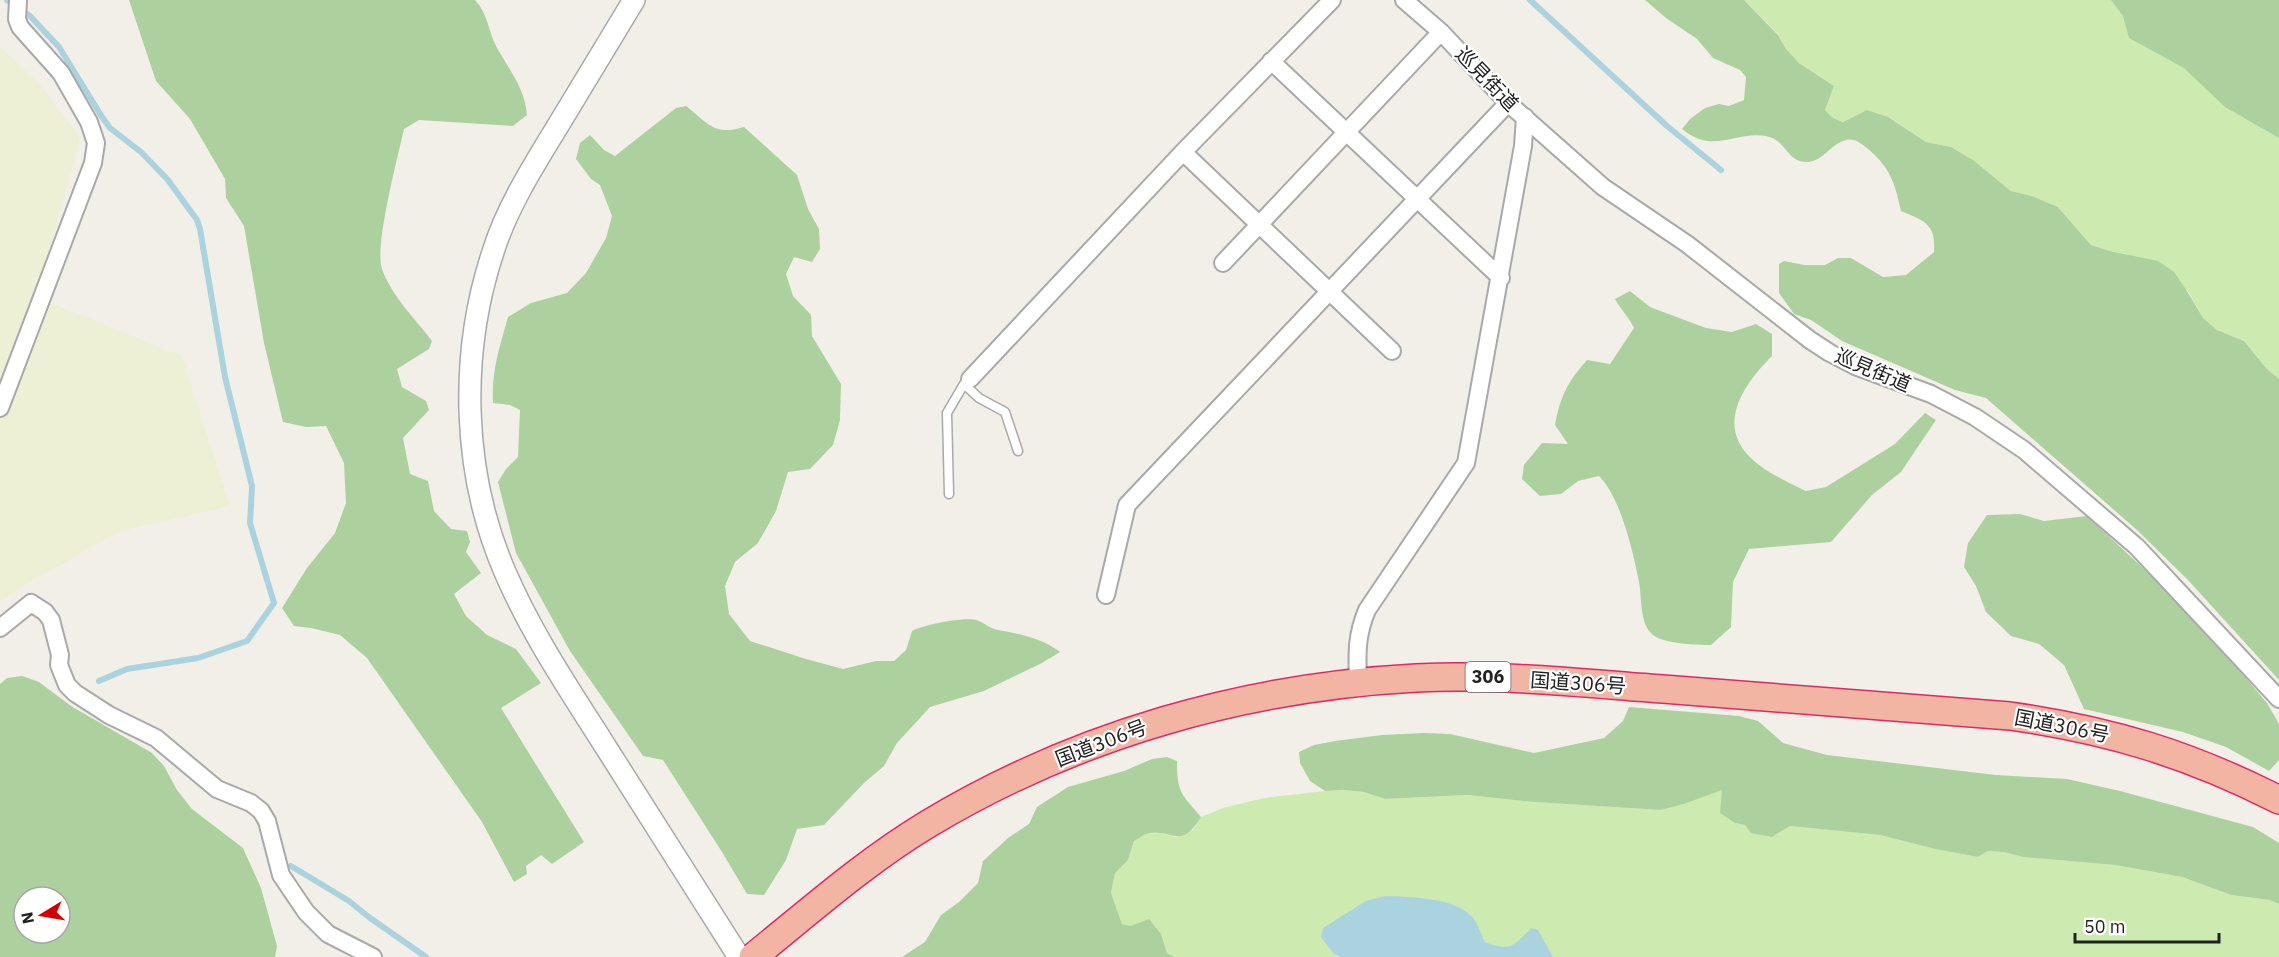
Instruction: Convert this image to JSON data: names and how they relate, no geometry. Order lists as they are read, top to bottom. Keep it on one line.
{"streets":{"highway":["306","国道306号"],"street":["巡見街道"]},"scale_bar":"50 m","north":"left"}
